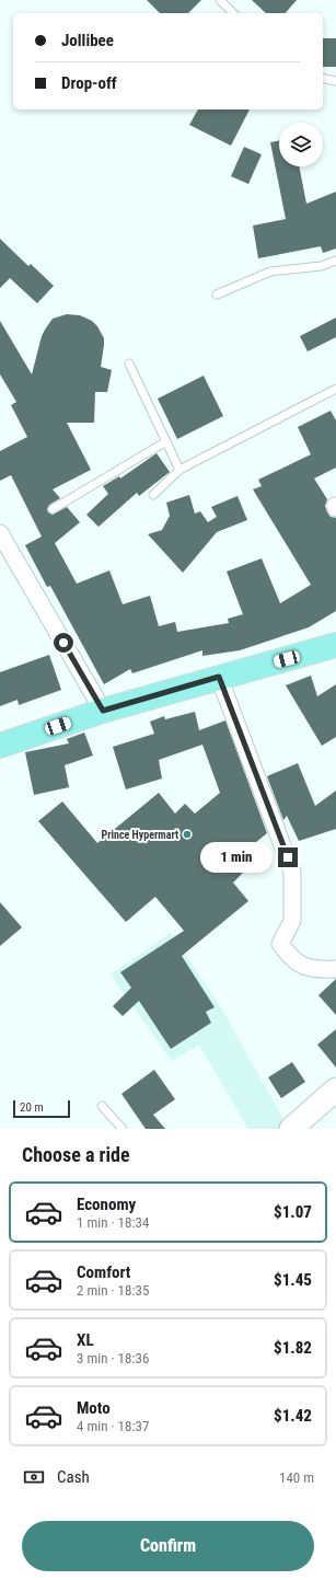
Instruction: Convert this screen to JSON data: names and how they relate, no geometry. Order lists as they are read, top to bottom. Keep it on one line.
{"places":["Prince Hypermart"],"scale_bar":"20 m","page":{"banner":["Jollibee","Drop-off"],"bubble":"1 min","scale":"20 m","heading":"Choose a ride","list":[{"name":"Economy","note":"1 min · 18:34","value":"$1.07"},{"name":"Comfort","note":"2 min · 18:35","value":"$1.45"},{"name":"XL","note":"3 min · 18:36","value":"$1.82"},{"name":"Moto","note":"4 min · 18:37","value":"$1.42"}],"pay":["Cash","140 m"],"buttons":"Confirm"}}
